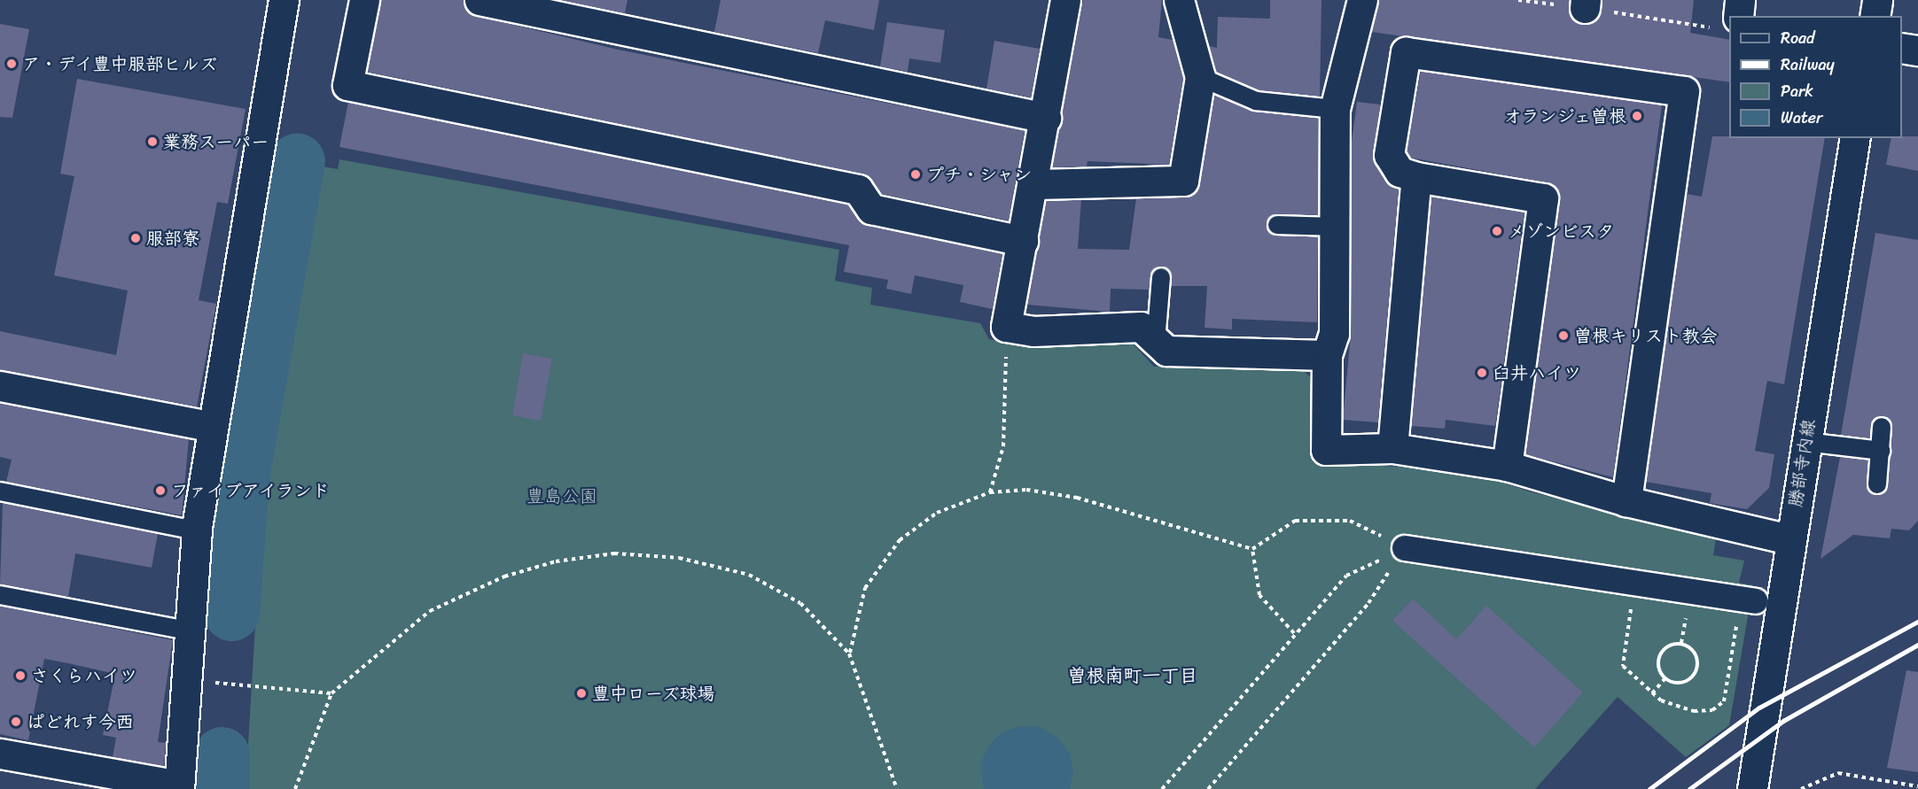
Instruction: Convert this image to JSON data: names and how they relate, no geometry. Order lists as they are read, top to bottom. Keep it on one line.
{"streets":{"street":["勝部寺内線"]},"districts":["曽根南町一丁目"],"parks":["豊島公園"],"places":["ア・デイ豊中服部ヒルズ","オランジェ曽根","業務スーパー","プチ・シャン","メゾンビスタ","服部寮","曽根キリスト教会","臼井ハイツ","ファイブアイランド","さくらハイツ","豊中ローズ球場","ぱどれす今西"],"legend":["Road","Railway","Park","Water"]}
